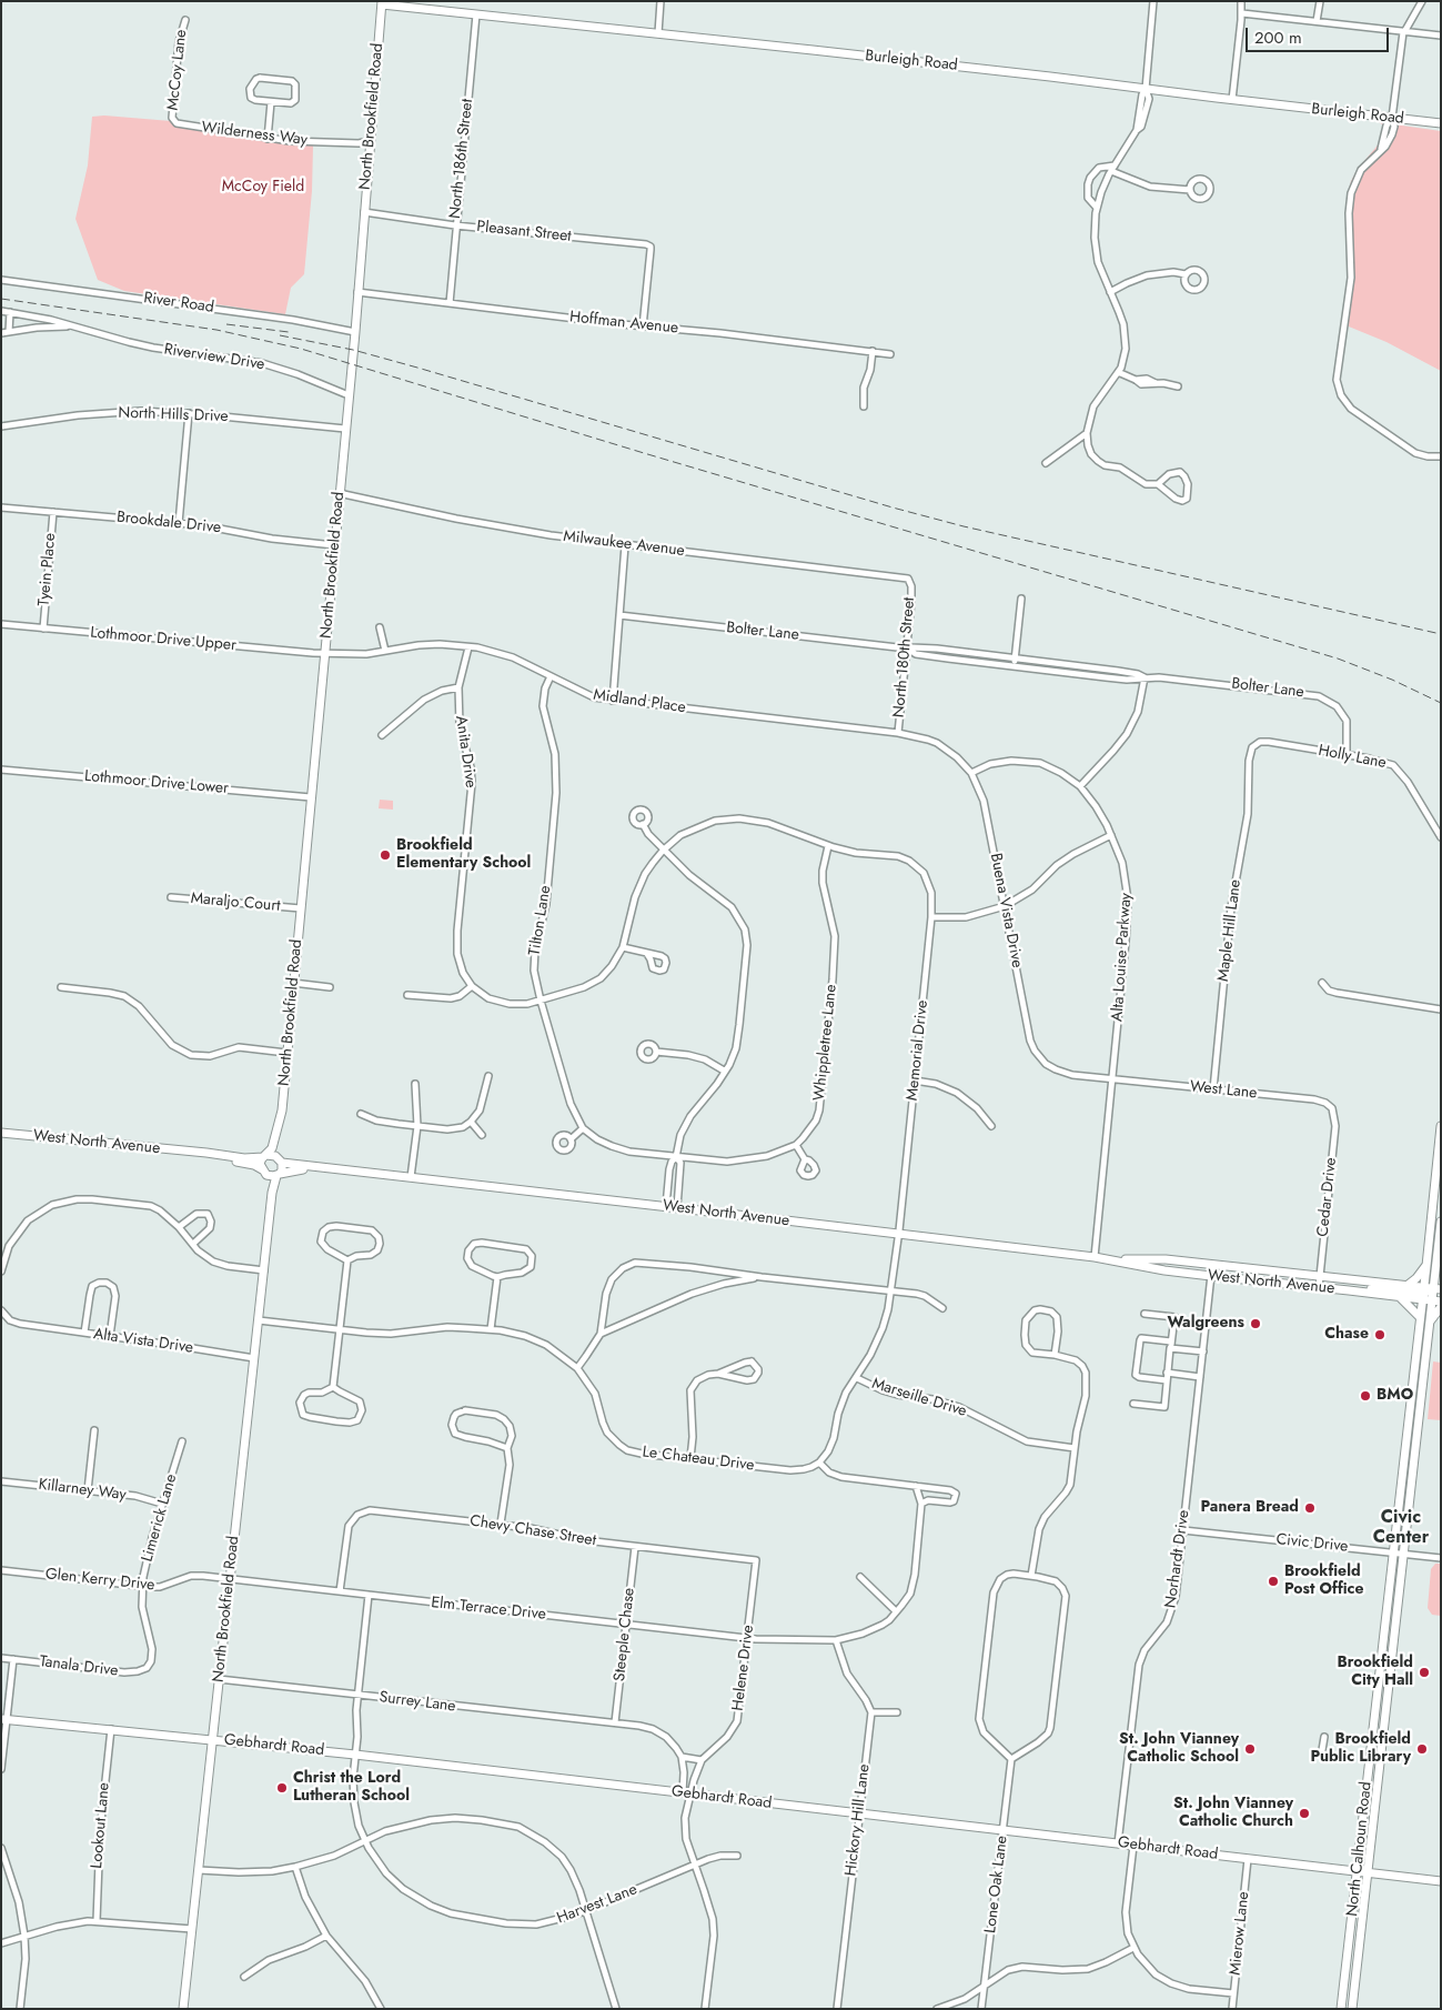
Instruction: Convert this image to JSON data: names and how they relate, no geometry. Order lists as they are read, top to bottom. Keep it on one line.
{"streets":{"street":["Burleigh Road","McCoy Lane","North Brookfield Road","Wilderness Way","North 186th Street","Pleasant Street","River Road","Hoffman Avenue","Riverview Drive","North Hills Drive","Brookdale Drive","Milwaukee Avenue","Tyein Place","Bolter Lane","Lothmoor Drive Upper","North 180th Street","Midland Place","Anita Drive","Holly Lane","Lothmoor Drive Lower","Maraljo Court","Buena Vista Drive","Tilton Lane","Maple Hill Lane","Alta Louise Parkway","Whippletree Lane","Memorial Drive","West Lane","West North Avenue","Cedar Drive","Alta Vista Drive","Marseille Drive","Le Chateau Drive","Killarney Way","Limerick Lane","Chevy Chase Street","Civic Drive","Norhardt Drive","Glen Kerry Drive","Elm Terrace Drive","Steeple Chase","Tanala Drive","Helene Drive","Surrey Lane","Gebhardt Road","Hickory Hill Lane","Lookout Lane","North Calhoun Road","Lone Oak Lane","Harvest Lane","Mierow Lane"]},"crossings":[["Burleigh Road","North Brookfield Road"],["Burleigh Road","North 186th Street"],["McCoy Lane","Wilderness Way"],["North Brookfield Road","Wilderness Way"],["North Brookfield Road","Pleasant Street"],["North Brookfield Road","River Road"],["North Brookfield Road","Hoffman Avenue"],["North Brookfield Road","Riverview Drive"],["North Brookfield Road","North Hills Drive"],["North Brookfield Road","Brookdale Drive"],["North Brookfield Road","Milwaukee Avenue"],["North Brookfield Road","Lothmoor Drive Upper"],["North Brookfield Road","Midland Place"],["North Brookfield Road","Lothmoor Drive Lower"],["North Brookfield Road","Maraljo Court"],["North Brookfield Road","West North Avenue"],["North Brookfield Road","Alta Vista Drive"],["North Brookfield Road","Le Chateau Drive"],["North Brookfield Road","Glen Kerry Drive"],["North Brookfield Road","Elm Terrace Drive"],["North Brookfield Road","Surrey Lane"],["North Brookfield Road","Gebhardt Road"],["North 186th Street","Pleasant Street"],["North 186th Street","Hoffman Avenue"],["Pleasant Street","Hoffman Avenue"],["Brookdale Drive","Tyein Place"],["Milwaukee Avenue","North 180th Street"],["Tyein Place","Lothmoor Drive Upper"],["Bolter Lane","North 180th Street"],["Bolter Lane","Holly Lane"],["Lothmoor Drive Upper","Midland Place"],["North 180th Street","Midland Place"],["North 180th Street","Buena Vista Drive"],["Midland Place","Anita Drive"],["Midland Place","Buena Vista Drive"],["Midland Place","Tilton Lane"],["Holly Lane","Maple Hill Lane"],["Buena Vista Drive","Alta Louise Parkway"],["Buena Vista Drive","West Lane"],["Maple Hill Lane","West Lane"],["Alta Louise Parkway","West Lane"],["Alta Louise Parkway","West North Avenue"],["Whippletree Lane","Memorial Drive"],["Memorial Drive","West North Avenue"],["West Lane","Cedar Drive"],["West North Avenue","Cedar Drive"],["West North Avenue","Norhardt Drive"],["West North Avenue","North Calhoun Road"],["Killarney Way","Limerick Lane"],["Limerick Lane","Glen Kerry Drive"],["Limerick Lane","Tanala Drive"],["Chevy Chase Street","Elm Terrace Drive"],["Chevy Chase Street","Steeple Chase"],["Chevy Chase Street","Helene Drive"],["Civic Drive","Norhardt Drive"],["Civic Drive","North Calhoun Road"],["Norhardt Drive","Gebhardt Road"],["Glen Kerry Drive","Elm Terrace Drive"],["Elm Terrace Drive","Steeple Chase"],["Elm Terrace Drive","Helene Drive"],["Elm Terrace Drive","Harvest Lane"],["Steeple Chase","Surrey Lane"],["Surrey Lane","Harvest Lane"],["Gebhardt Road","Hickory Hill Lane"],["Gebhardt Road","Lookout Lane"],["Gebhardt Road","North Calhoun Road"],["Gebhardt Road","Lone Oak Lane"],["Gebhardt Road","Harvest Lane"],["Gebhardt Road","Mierow Lane"]],"districts":["Civic Center"],"parks":["McCoy Field"],"places":["Brookfield Elementary School","Walgreens","Chase","BMO","Panera Bread","Brookfield Post Office","Brookfield City Hall","St. John Vianney Catholic School","Brookfield Public Library","Christ the Lord Lutheran School","St. John Vianney Catholic Church"],"scale_bar":"200 m"}
